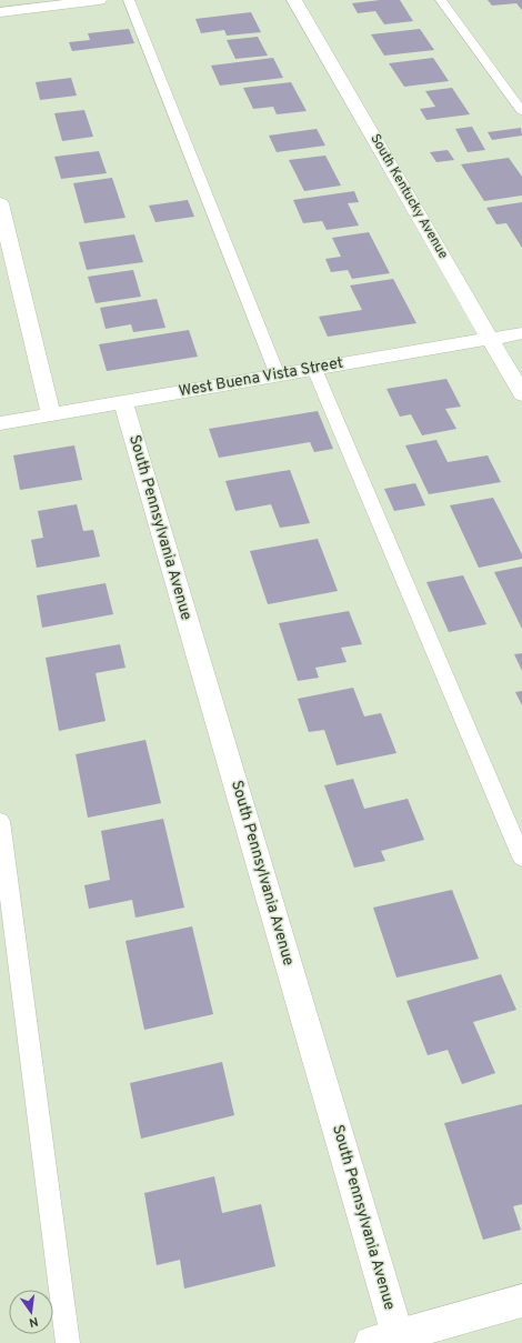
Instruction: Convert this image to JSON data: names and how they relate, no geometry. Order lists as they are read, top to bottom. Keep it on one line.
{"streets":{"street":["South Kentucky Avenue","West Buena Vista Street","South Pennsylvania Avenue"]},"crossings":[["South Kentucky Avenue","West Buena Vista Street"],["West Buena Vista Street","South Pennsylvania Avenue"]],"north":"bottom"}
